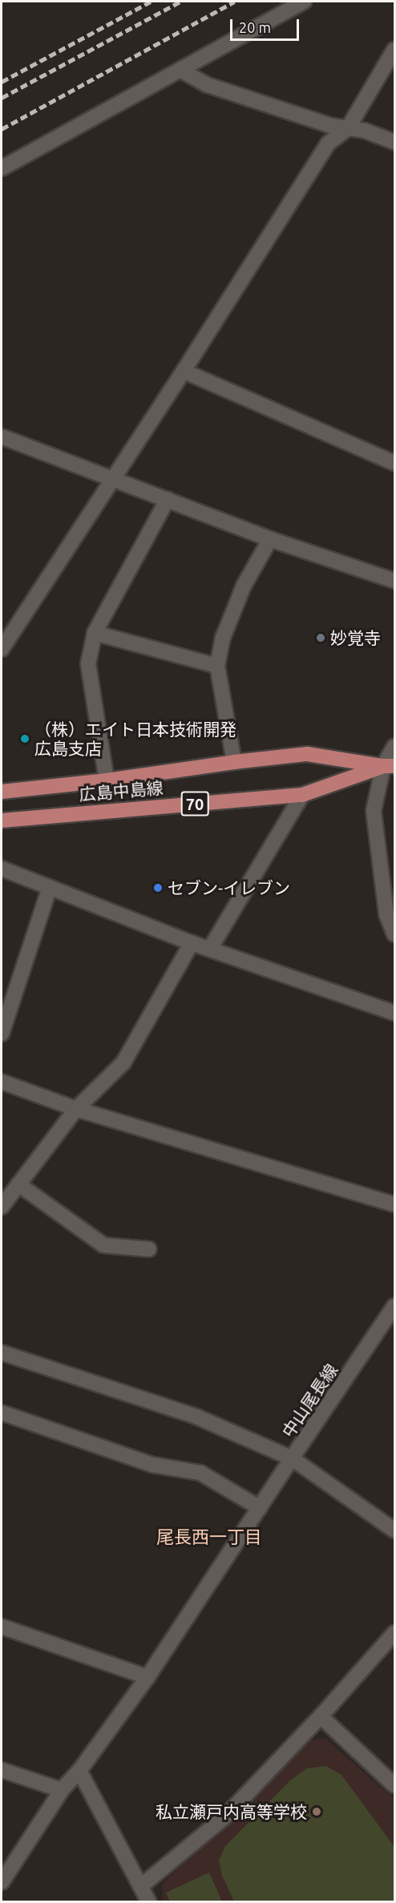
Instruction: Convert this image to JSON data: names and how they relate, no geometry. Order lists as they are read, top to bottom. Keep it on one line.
{"streets":{"main road":["広島中島線","70"],"street":["中山尾長線"]},"districts":["尾長西一丁目"],"places":["妙覚寺","（株）エイト日本技術開発 広島支店","セブン-イレブン","私立瀬戸内高等学校"],"scale_bar":"20 m"}
